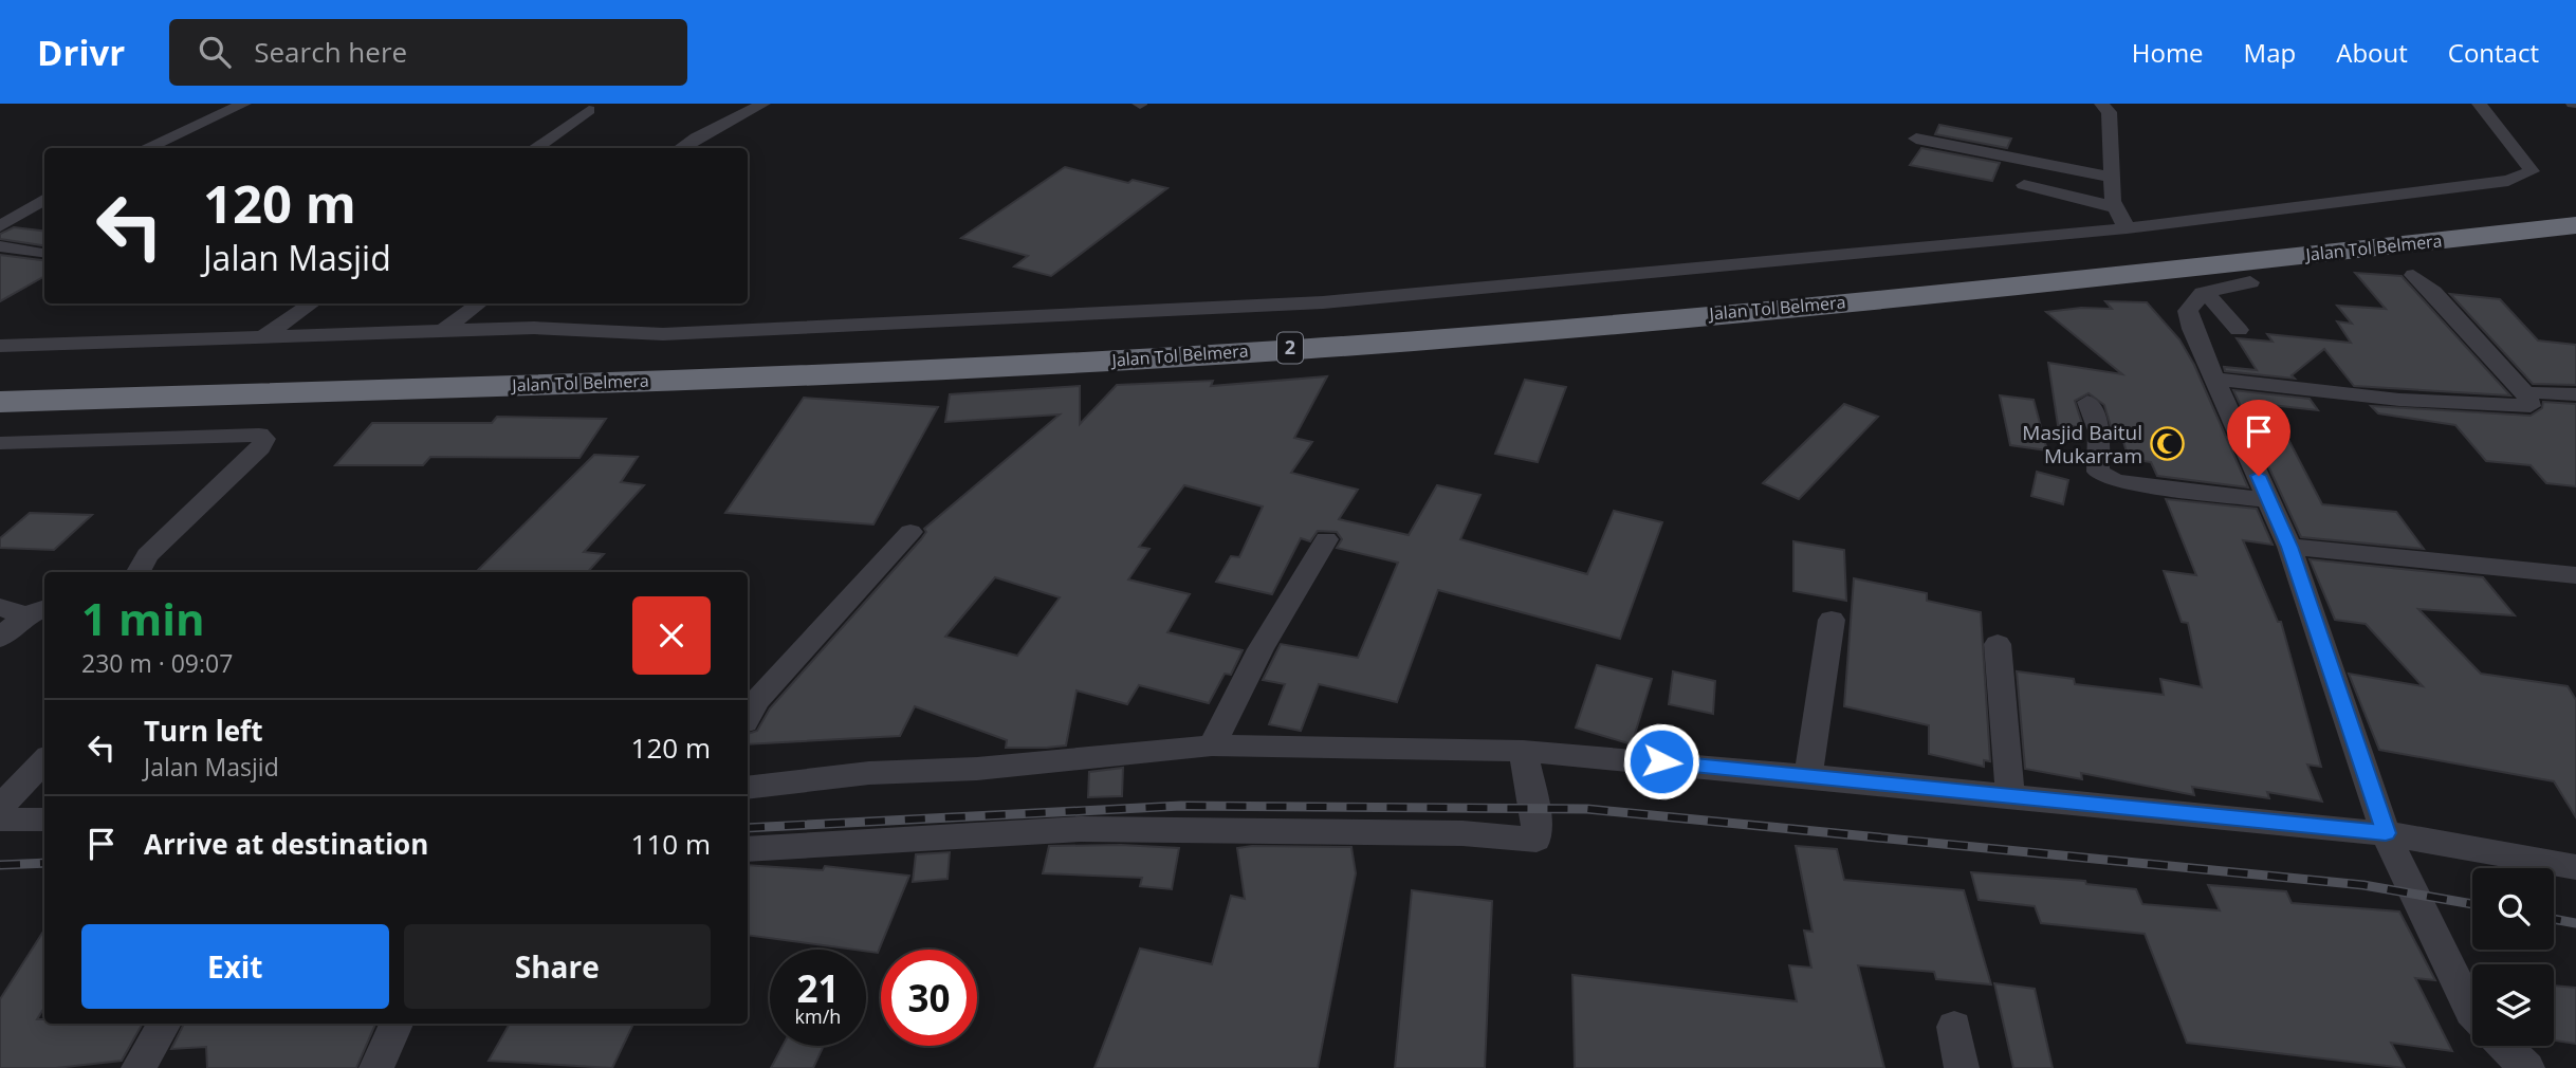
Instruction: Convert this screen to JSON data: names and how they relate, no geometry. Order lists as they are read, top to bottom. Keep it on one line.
{"streets":{"highway":["Jalan Tol Belmera","2"]},"places":{"mosque":["Masjid Baitul Mukarram"]},"page":{"header":"Drivr","search":"Search here","nav":["Home","Map","About","Contact"],"turn":["120 m","Jalan Masjid"],"heading":["1 min","230 m · 09:07"],"list":[{"name":"Turn left","note":"Jalan Masjid","value":"120 m"},{"name":"Arrive at destination","value":"110 m"}],"buttons":["Exit","Share"],"speed":"21 km/h","limit":"30"}}
